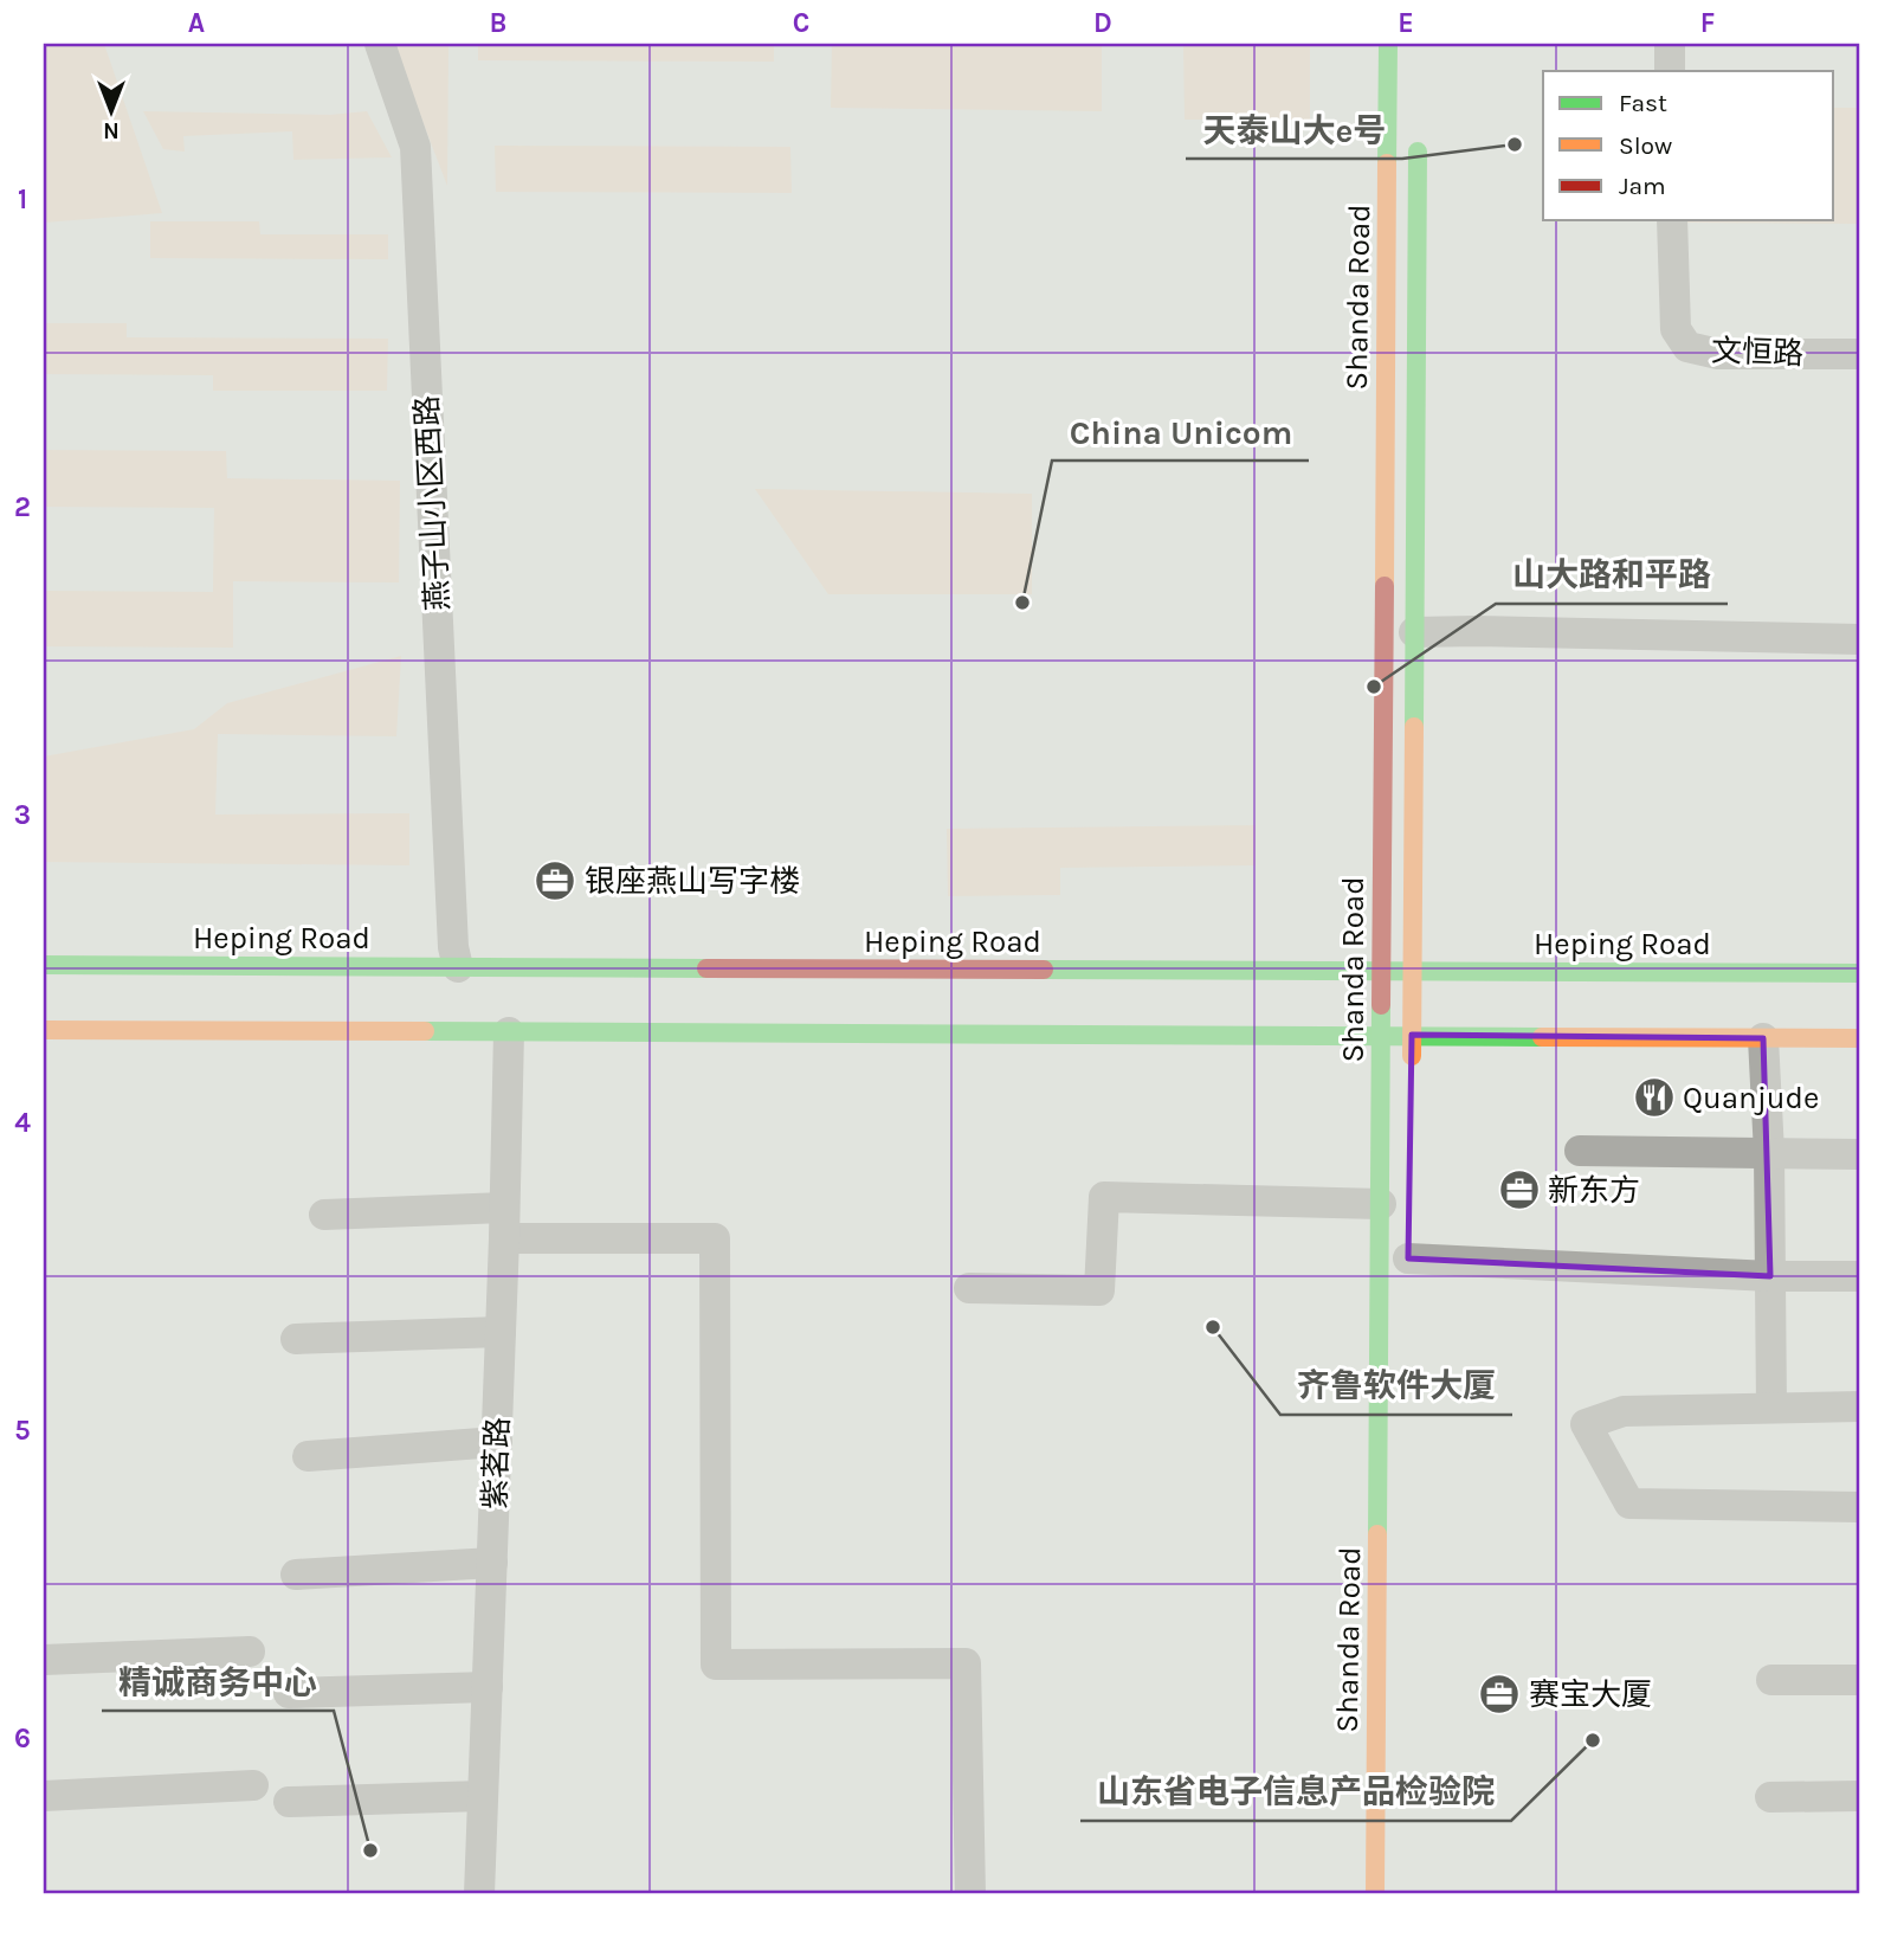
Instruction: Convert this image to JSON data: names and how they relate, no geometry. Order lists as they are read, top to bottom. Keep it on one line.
{"streets":{"main road":["Shanda Road","Heping Road"],"street":["文恒路","燕子山小区西路","紫茗路"]},"crossings":[["Shanda Road","Heping Road"],["燕子山小区西路","Heping Road"]],"places":{"other":["天泰山大e号","China Unicom","山大路和平路","齐鲁软件大厦","山东省电子信息产品检验院","精诚商务中心"],"office":["银座燕山写字楼","新东方","赛宝大厦"],"restaurant":["Quanjude"]},"legend":["Fast","Slow","Jam"],"north":"bottom","grid":{"columns":["A","B","C","D","E","F"],"rows":["1","2","3","4","5","6"]}}
